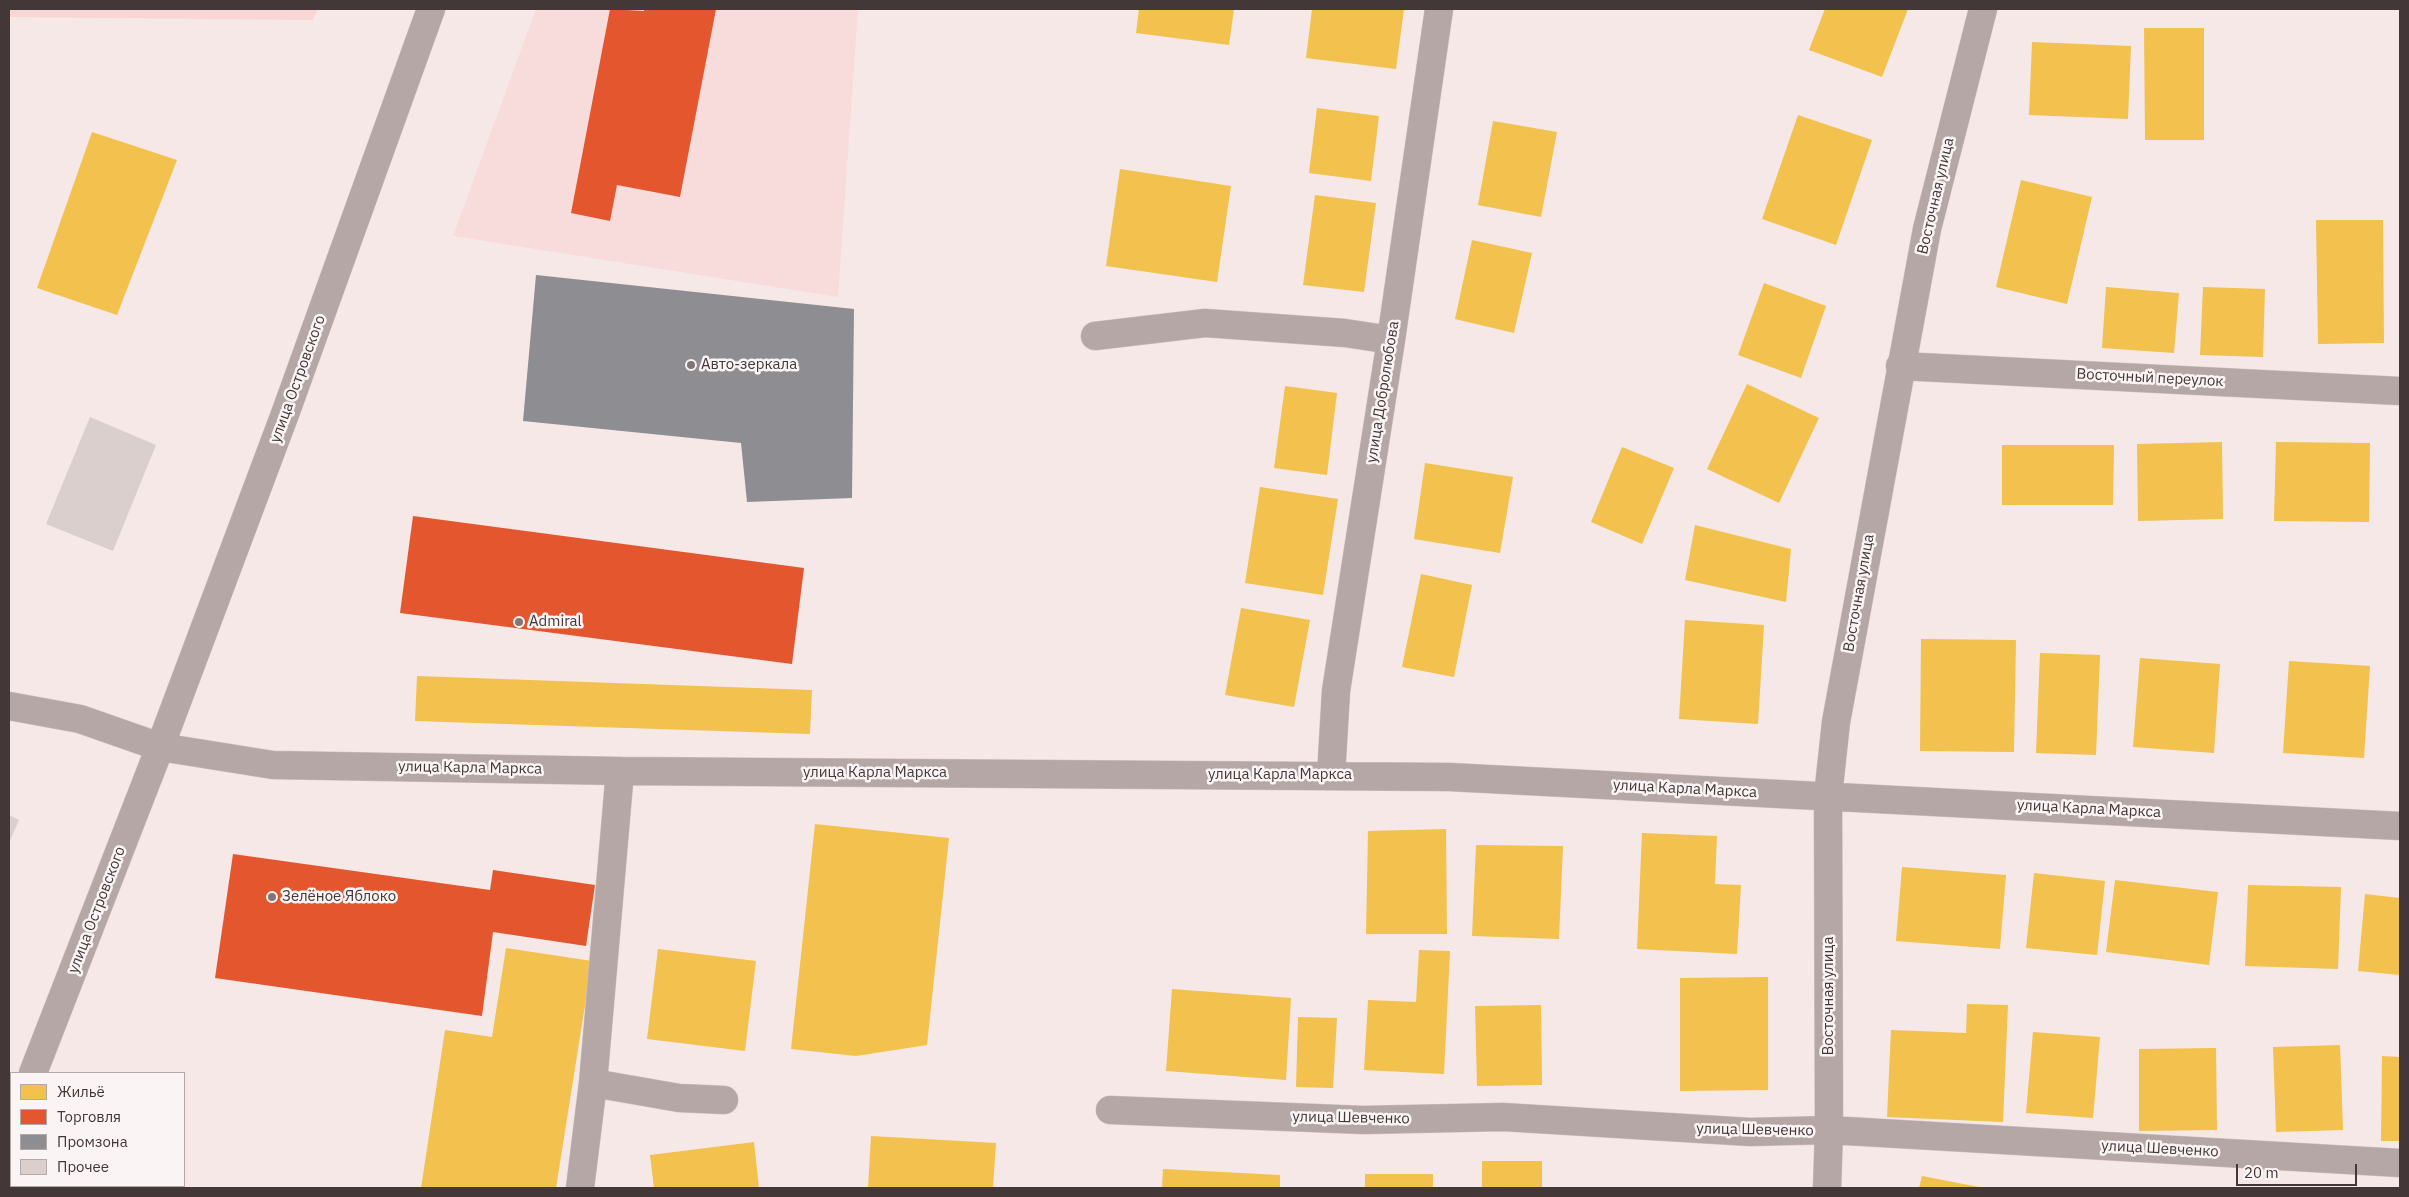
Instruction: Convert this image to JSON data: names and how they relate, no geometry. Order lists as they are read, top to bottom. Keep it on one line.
{"streets":{"street":["Восточная улица","Восточный переулок","улица Островского","улица Добролюбова","улица Карла Маркса","улица Шевченко"]},"crossings":[["Восточная улица","Восточный переулок"],["Восточная улица","улица Карла Маркса"],["Восточная улица","улица Шевченко"],["улица Островского","улица Карла Маркса"],["улица Добролюбова","улица Карла Маркса"]],"places":["Авто-зеркала","Admiral","Зелёное Яблоко"],"legend":["Жильё","Торговля","Промзона","Прочее"],"scale_bar":"20 m"}
